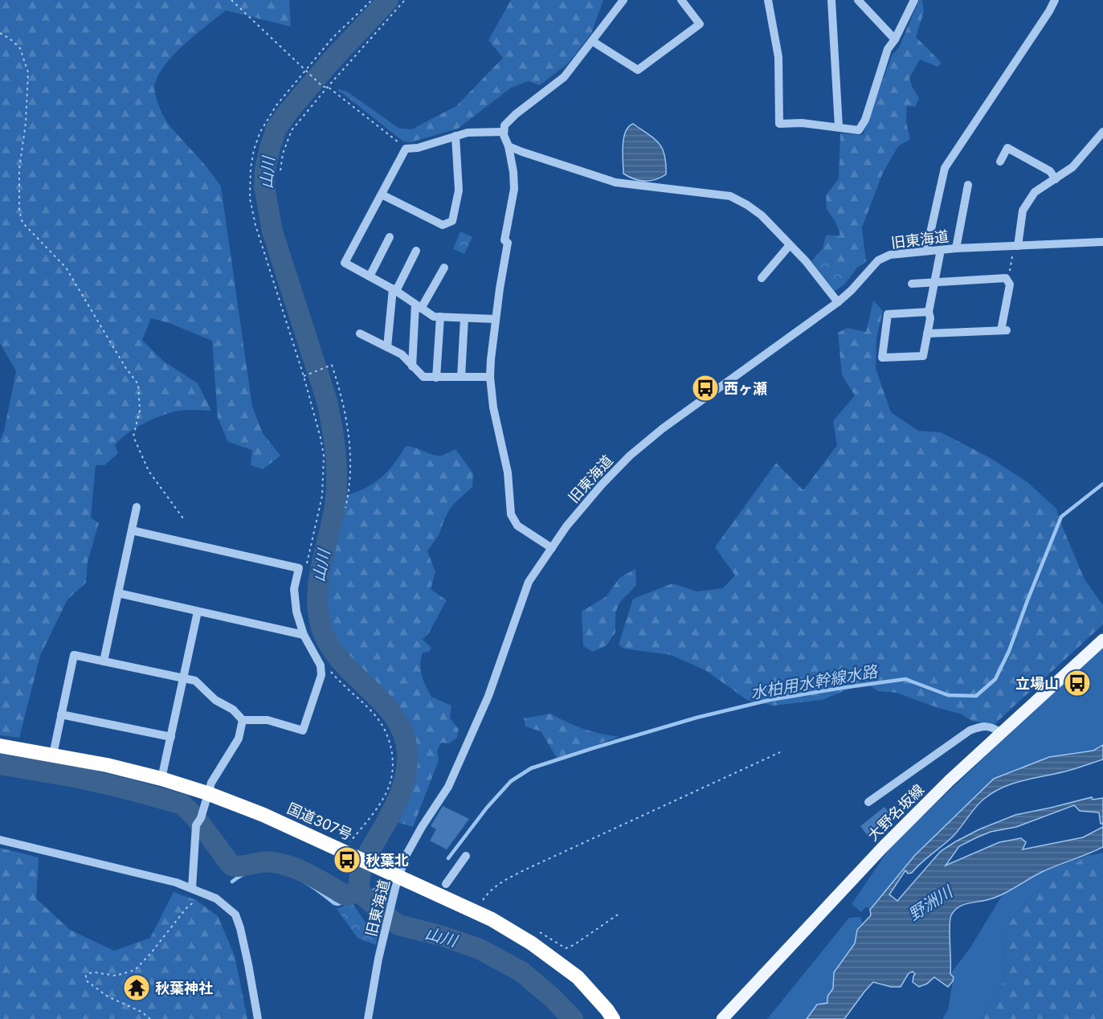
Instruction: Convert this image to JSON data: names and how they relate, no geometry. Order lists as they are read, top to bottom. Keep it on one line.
{"streets":{"highway":["国道307号"],"main road":["大野名坂線"],"street":["旧東海道"]},"crossings":[["旧東海道","国道307号"]],"water":["山川","水柏用水幹線水路","野洲川"],"places":{"bus stop":["西ヶ瀬","立場山","秋葉北"],"temple":["秋葉神社"]}}
